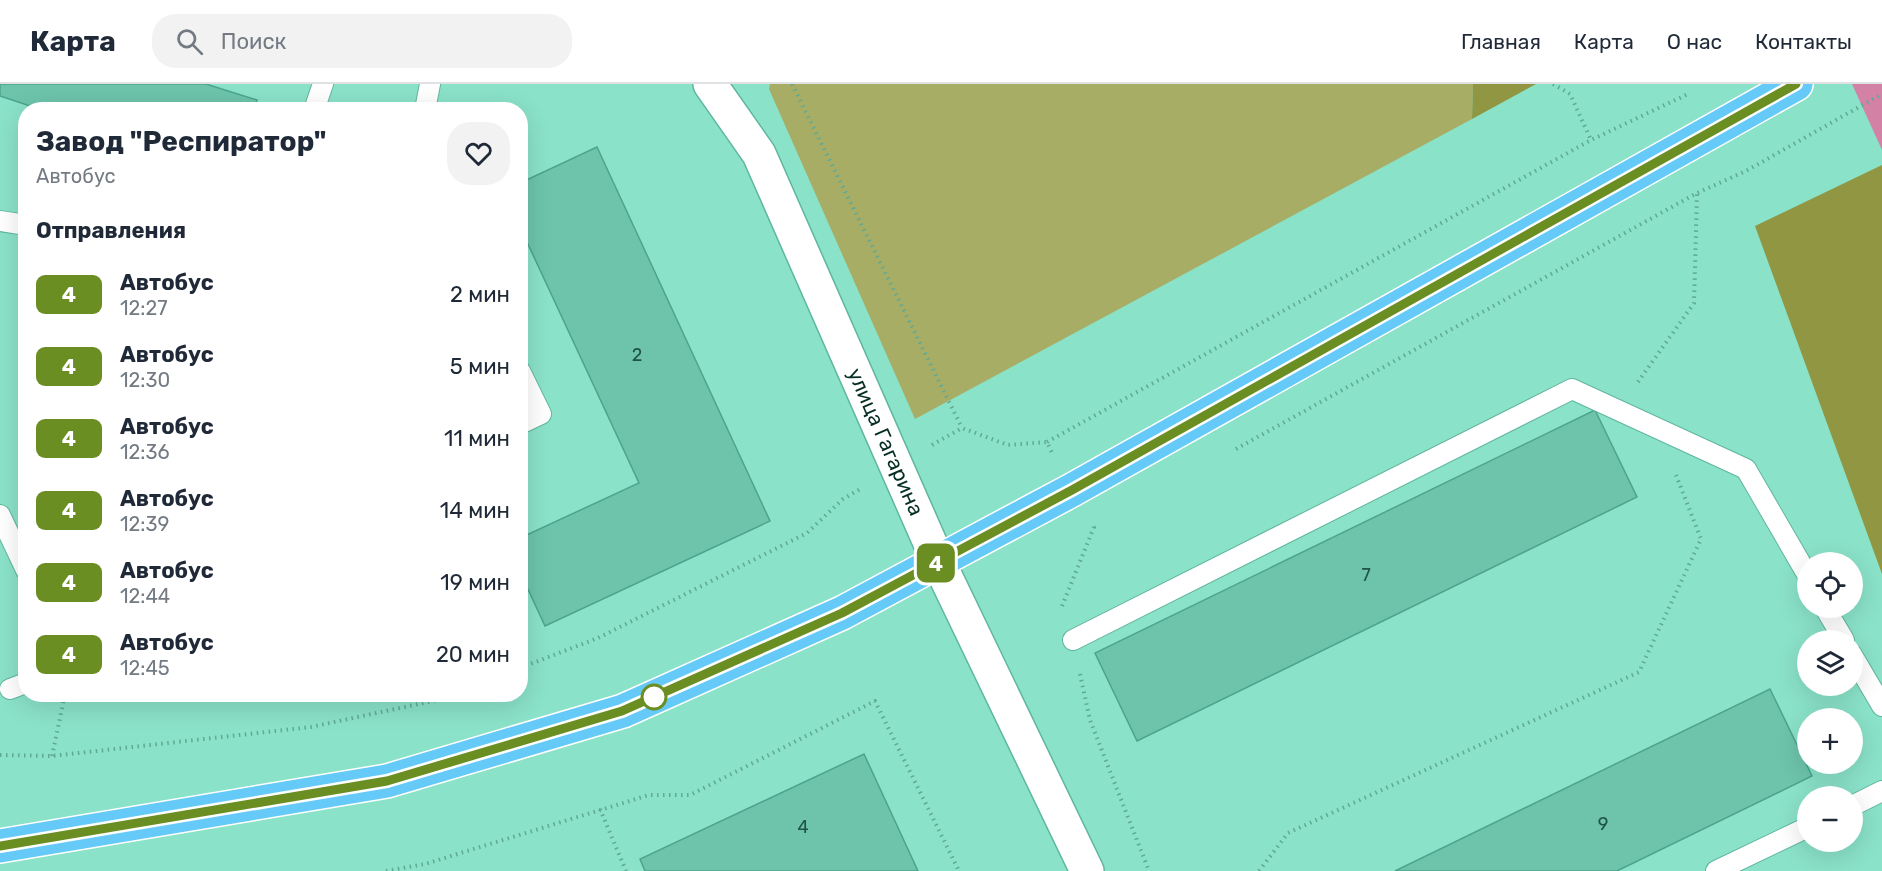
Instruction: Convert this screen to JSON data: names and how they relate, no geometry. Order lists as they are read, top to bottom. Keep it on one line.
{"streets":{"street":["улица Гагарина"]},"lines":["bus line 4"],"house_numbers":["2","7","9","4"],"page":{"header":"Карта","search":"Поиск","nav":["Главная","Карта","О нас","Контакты"],"on_map":"4","heading":[["Завод \"Респиратор\"","Автобус"],"Отправления"],"list":[{"mark":"4","name":"Автобус","note":"12:27","value":"2 мин"},{"mark":"4","name":"Автобус","note":"12:30","value":"5 мин"},{"mark":"4","name":"Автобус","note":"12:36","value":"11 мин"},{"mark":"4","name":"Автобус","note":"12:39","value":"14 мин"},{"mark":"4","name":"Автобус","note":"12:44","value":"19 мин"},{"mark":"4","name":"Автобус","note":"12:45","value":"20 мин"}],"map_buttons":["+","−"]}}
